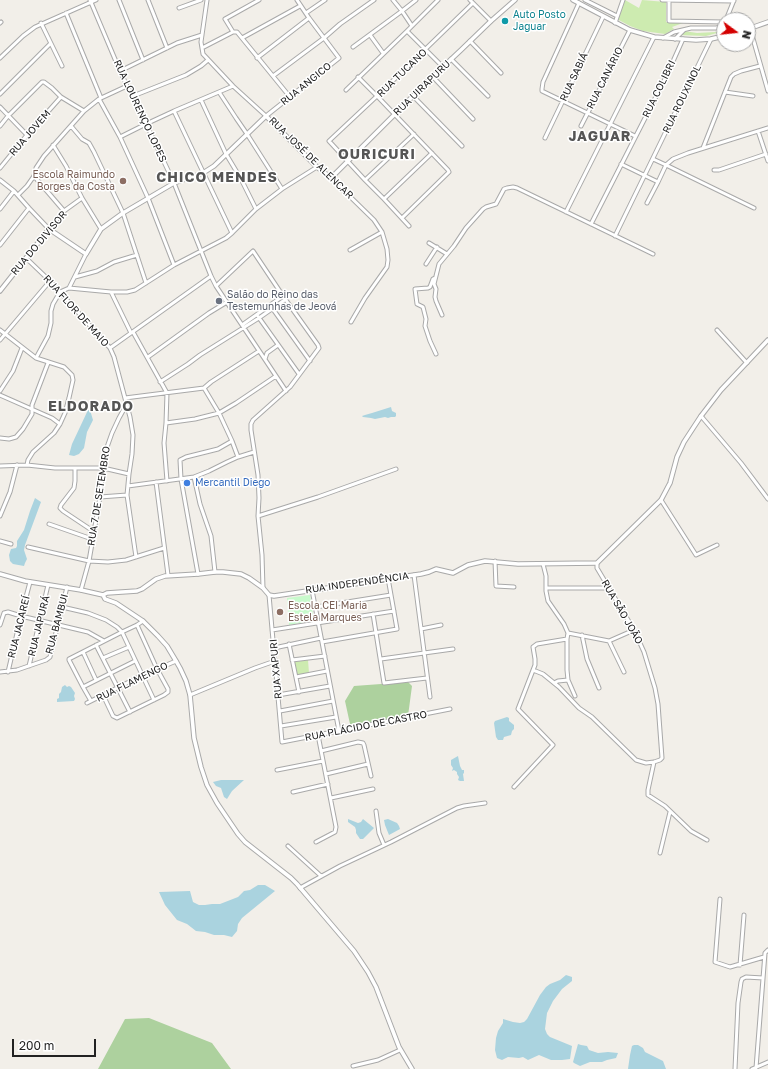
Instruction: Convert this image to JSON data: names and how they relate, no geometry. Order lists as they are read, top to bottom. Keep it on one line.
{"streets":{"street":["RUA TUCANO","RUA SABIÁ","RUA CANÁRIO","RUA ANGICO","RUA UIRAPURU","RUA COLIBRI","RUA ROUXINOL","RUA LOURENÇO LOPES","RUA JOVEM","RUA JOSÉ DE ALENCAR","RUA DO DIVISOR","RUA FLOR DE MAIO","RUA 7 DE SETEMBRO","RUA INDEPENDÊNCIA","RUA SÃO JOÃO","RUA BAMBUI","RUA JAPURÁ","RUA JACAREÍ","RUA XAPURI","RUA FLAMENGO","RUA PLÁCIDO DE CASTRO"]},"crossings":[["RUA TUCANO","RUA UIRAPURU"],["RUA ANGICO","RUA LOURENÇO LOPES"],["RUA ANGICO","RUA JOSÉ DE ALENCAR"],["RUA UIRAPURU","RUA JOSÉ DE ALENCAR"],["RUA DO DIVISOR","RUA FLOR DE MAIO"],["RUA FLOR DE MAIO","RUA 7 DE SETEMBRO"],["RUA INDEPENDÊNCIA","RUA XAPURI"],["RUA BAMBUI","RUA JAPURÁ"],["RUA BAMBUI","RUA JACAREÍ"],["RUA XAPURI","RUA PLÁCIDO DE CASTRO"]],"districts":["JAGUAR","OURICURI","CHICO MENDES","ELDORADO"],"places":["Auto Posto Jaguar","Escola Raimundo Borges da Costa","Salão do Reino das Testemunhas de Jeová","Mercantil Diego","Escola CEI Maria Estela Marques"],"scale_bar":"200 m","north":"right"}
